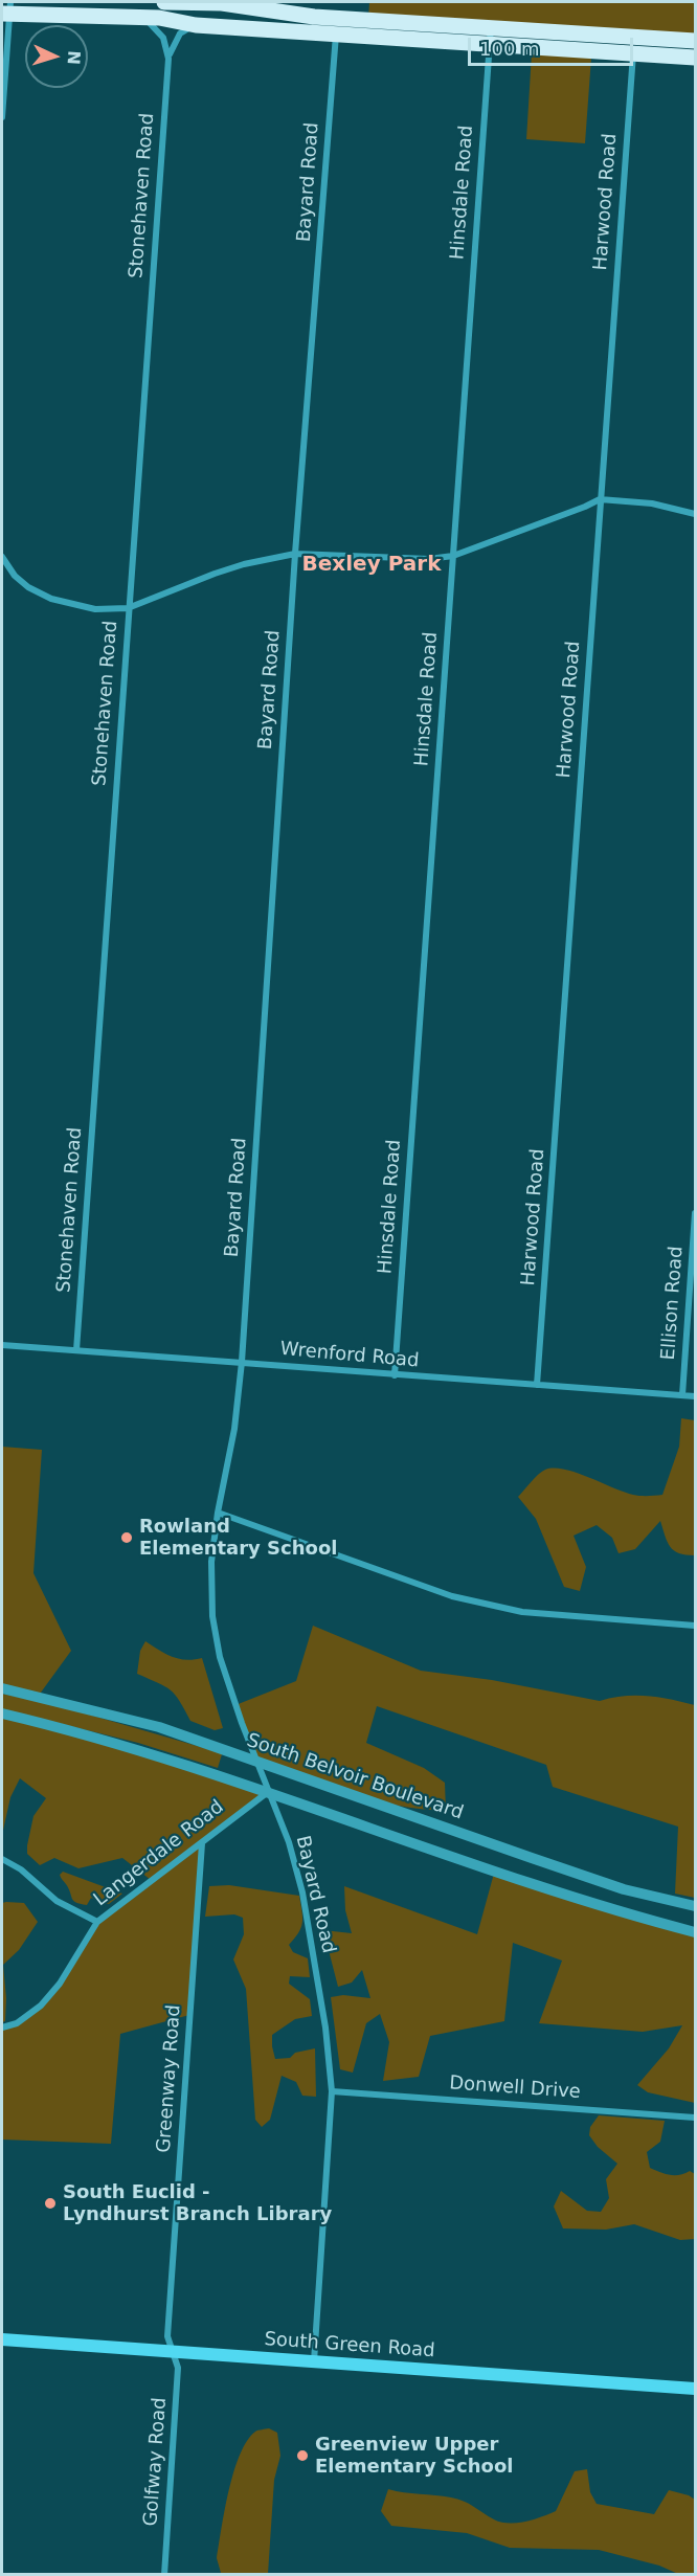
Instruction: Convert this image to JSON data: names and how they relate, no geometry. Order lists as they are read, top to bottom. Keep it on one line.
{"streets":{"main road":["South Green Road"],"street":["Bayard Road","Hinsdale Road","Stonehaven Road","Harwood Road","Ellison Road","Wrenford Road","South Belvoir Boulevard","Langerdale Road","Greenway Road","Donwell Drive","Golfway Road"]},"crossings":[["Bayard Road","Wrenford Road"],["Bayard Road","South Belvoir Boulevard"],["Bayard Road","Langerdale Road"],["Bayard Road","Donwell Drive"],["Bayard Road","South Green Road"],["Hinsdale Road","Wrenford Road"],["Stonehaven Road","Wrenford Road"],["Harwood Road","Wrenford Road"],["Ellison Road","Wrenford Road"],["Langerdale Road","Greenway Road"],["Greenway Road","South Green Road"],["Greenway Road","Golfway Road"],["South Green Road","Golfway Road"]],"districts":["Bexley Park"],"places":["Rowland Elementary School","South Euclid - Lyndhurst Branch Library","Greenview Upper Elementary School"],"scale_bar":"100 m","north":"right"}
